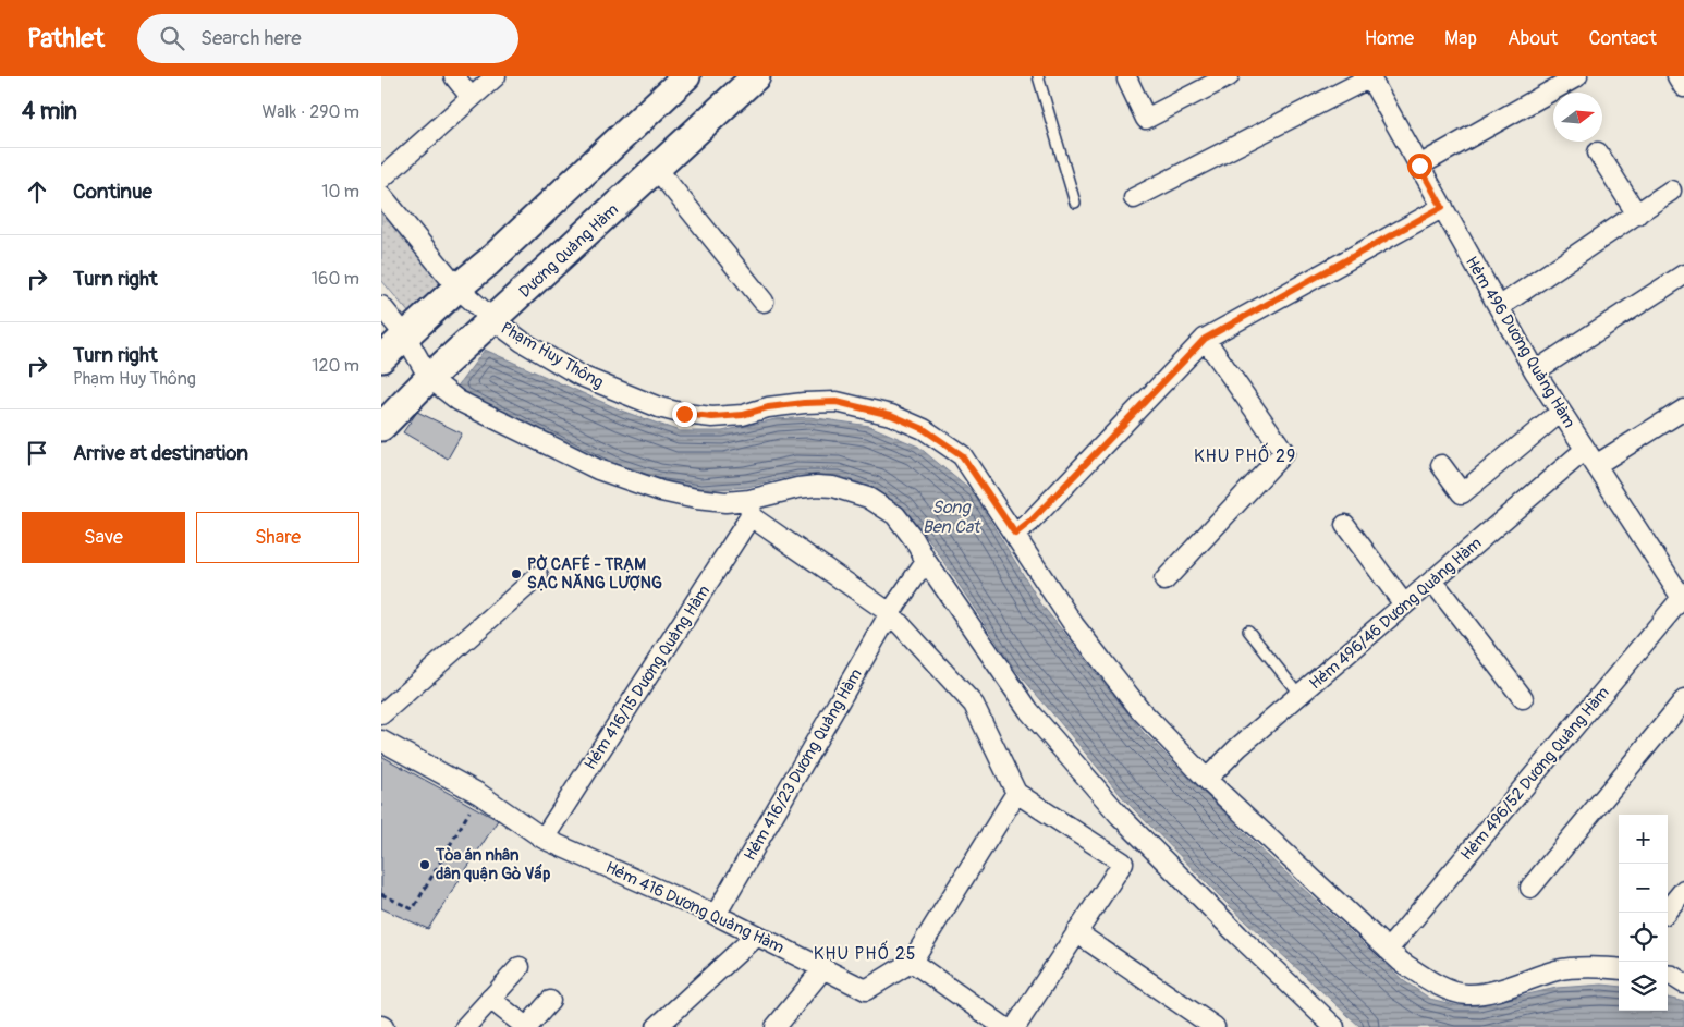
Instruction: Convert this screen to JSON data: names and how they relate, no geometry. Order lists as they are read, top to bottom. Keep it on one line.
{"streets":{"street":["Dương Quảng Hàm","Hẻm 496 Dương Quảng Hàm","Phạm Huy Thông","Hẻm 496/46 Dương Quảng Hàm","Hẻm 416/15 Dương Quảng Hàm","Hẻm 416/23 Dương Quảng Hàm","Hẻm 496/52 Dương Quảng Hàm","Hẻm 416 Dương Quảng Hàm"]},"crossings":[["Dương Quảng Hàm","Phạm Huy Thông"],["Hẻm 496 Dương Quảng Hàm","Hẻm 496/46 Dương Quảng Hàm"],["Hẻm 496 Dương Quảng Hàm","Hẻm 496/52 Dương Quảng Hàm"],["Phạm Huy Thông","Hẻm 496/46 Dương Quảng Hàm"],["Phạm Huy Thông","Hẻm 496/52 Dương Quảng Hàm"],["Hẻm 416/15 Dương Quảng Hàm","Hẻm 416 Dương Quảng Hàm"],["Hẻm 416/23 Dương Quảng Hàm","Hẻm 416 Dương Quảng Hàm"]],"districts":["KHU PHỐ 29","KHU PHỐ 25"],"water":["Song Ben Cat"],"places":["PỜ CAFÉ - TRẠM SẠC NĂNG LƯỢNG","Tòa án nhân dân quận Gò Vấp"],"north":"right","page":{"header":"Pathlet","search":"Search here","nav":["Home","Map","About","Contact"],"heading":["4 min","Walk · 290 m"],"list":[["Continue","10 m"],["Turn right","160 m"],["Turn right","Phạm Huy Thông","120 m"],"Arrive at destination"],"buttons":["Save","Share"],"map_buttons":["+","−"]}}
